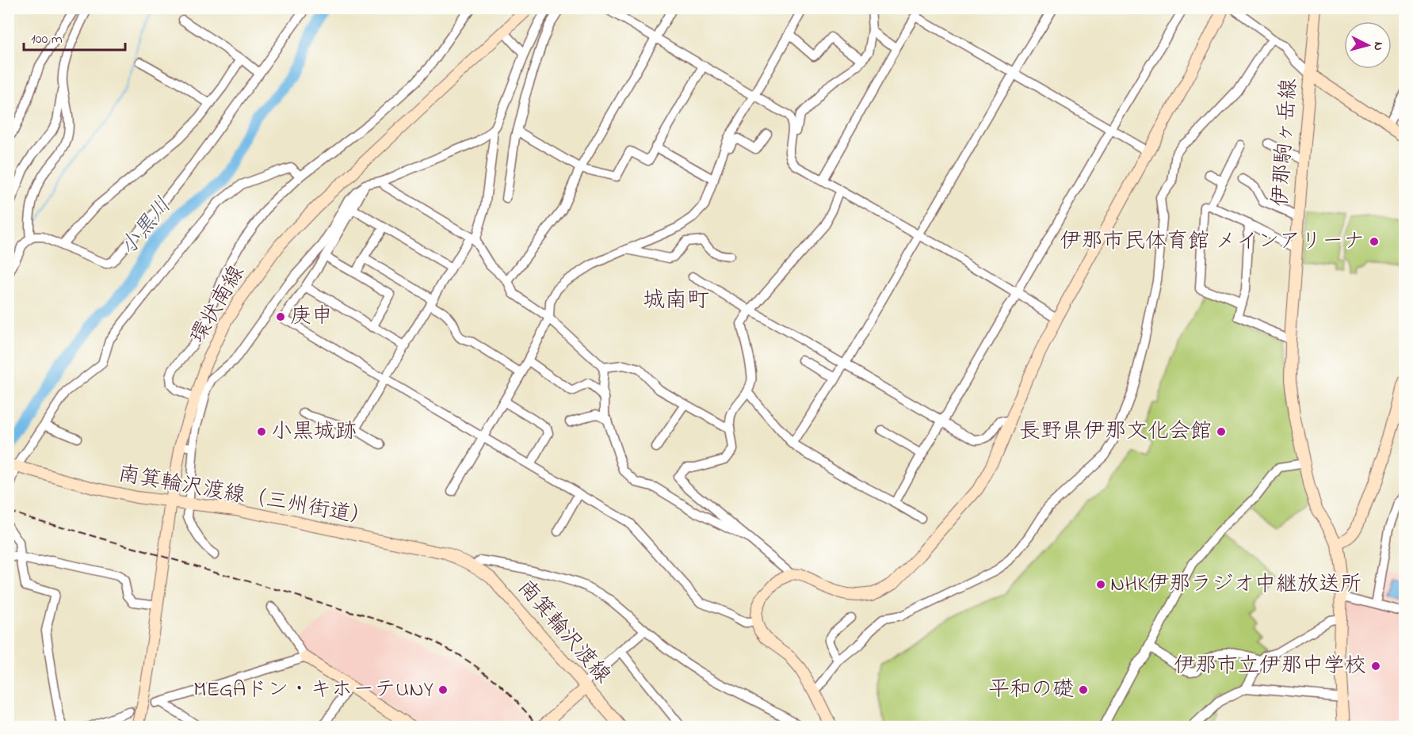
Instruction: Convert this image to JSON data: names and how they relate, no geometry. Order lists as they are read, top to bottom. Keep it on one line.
{"streets":{"street":["伊那駒ヶ岳線","環状南線","南箕輪沢渡線（三州街道）","南箕輪沢渡線"]},"crossings":[["環状南線","南箕輪沢渡線（三州街道）"],["南箕輪沢渡線（三州街道）","南箕輪沢渡線"]],"districts":["城南町"],"water":["小黒川"],"places":["伊那市民体育館 メインアリーナ","庚申","小黒城跡","長野県伊那文化会館","NHK伊那ラジオ中継放送所","伊那市立伊那中学校","MEGAドン・キホーテUNY","平和の礎"],"scale_bar":"100 m","north":"right"}
